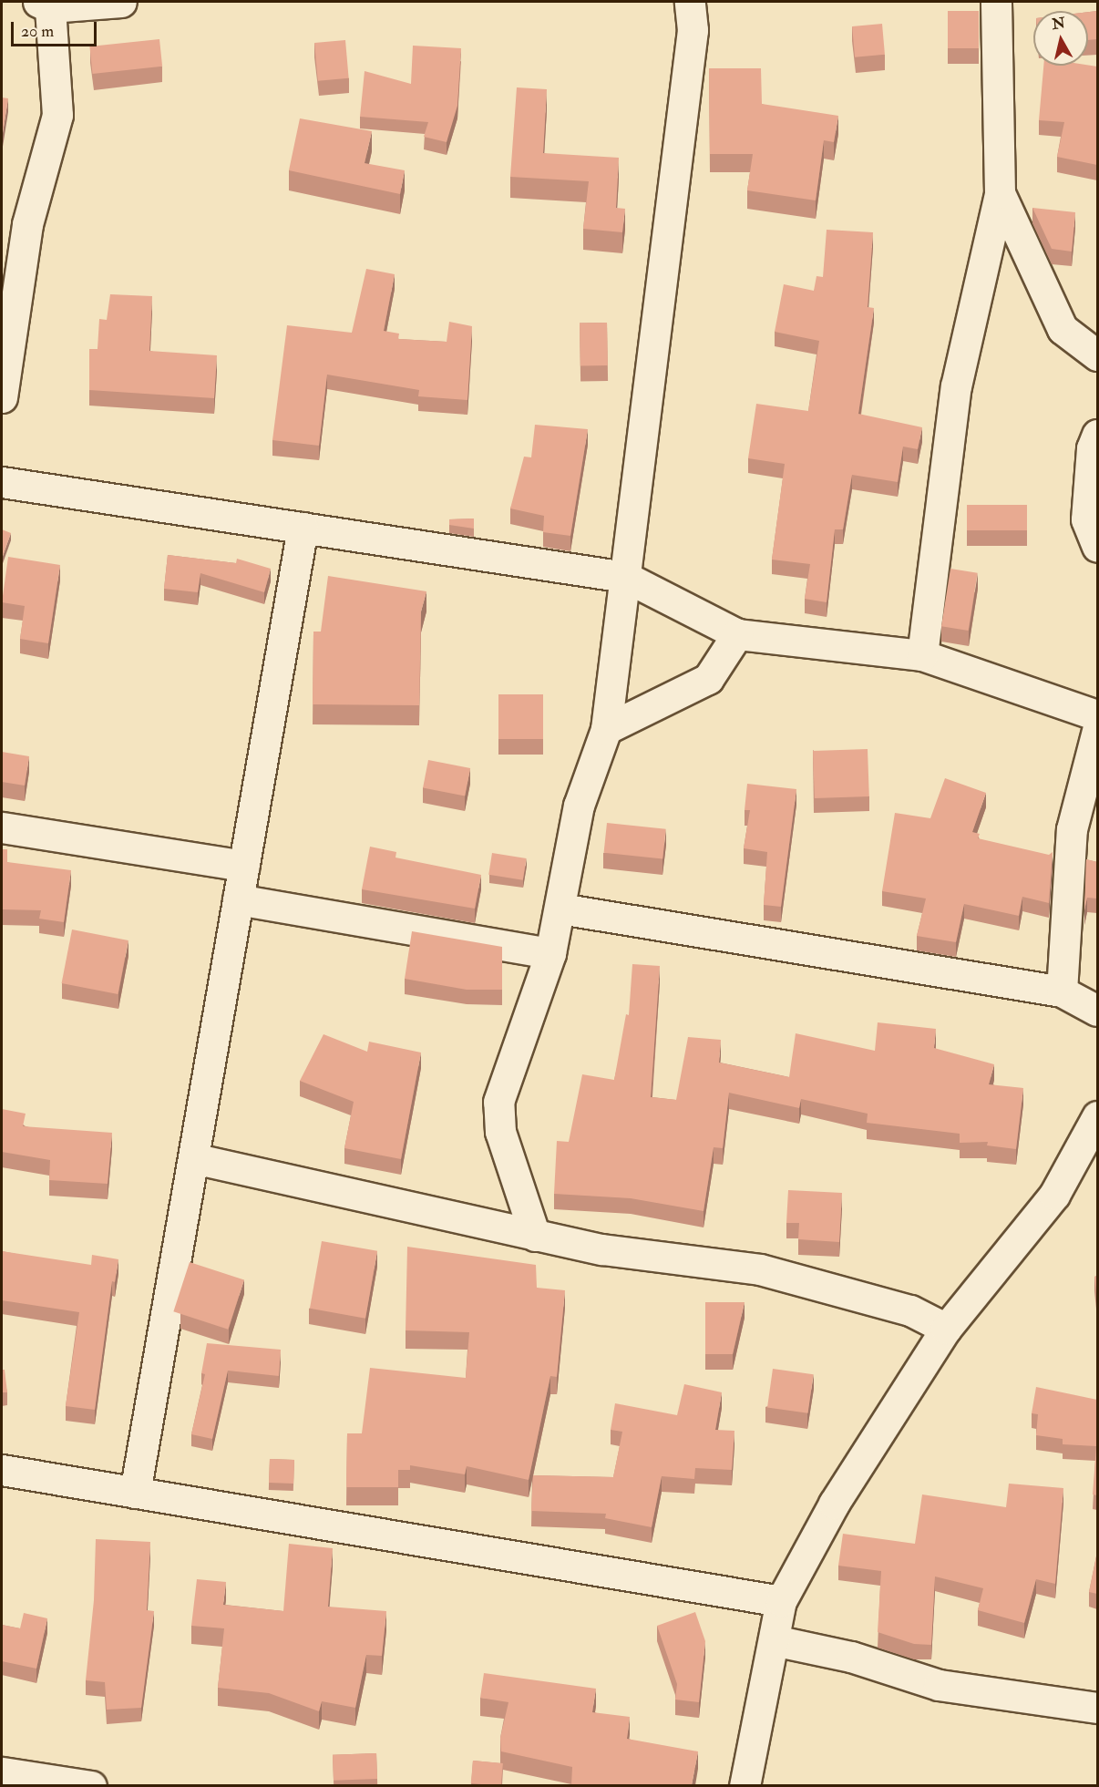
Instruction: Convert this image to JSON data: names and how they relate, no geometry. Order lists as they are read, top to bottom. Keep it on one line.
{"scale_bar":"20 m","north":"top"}
